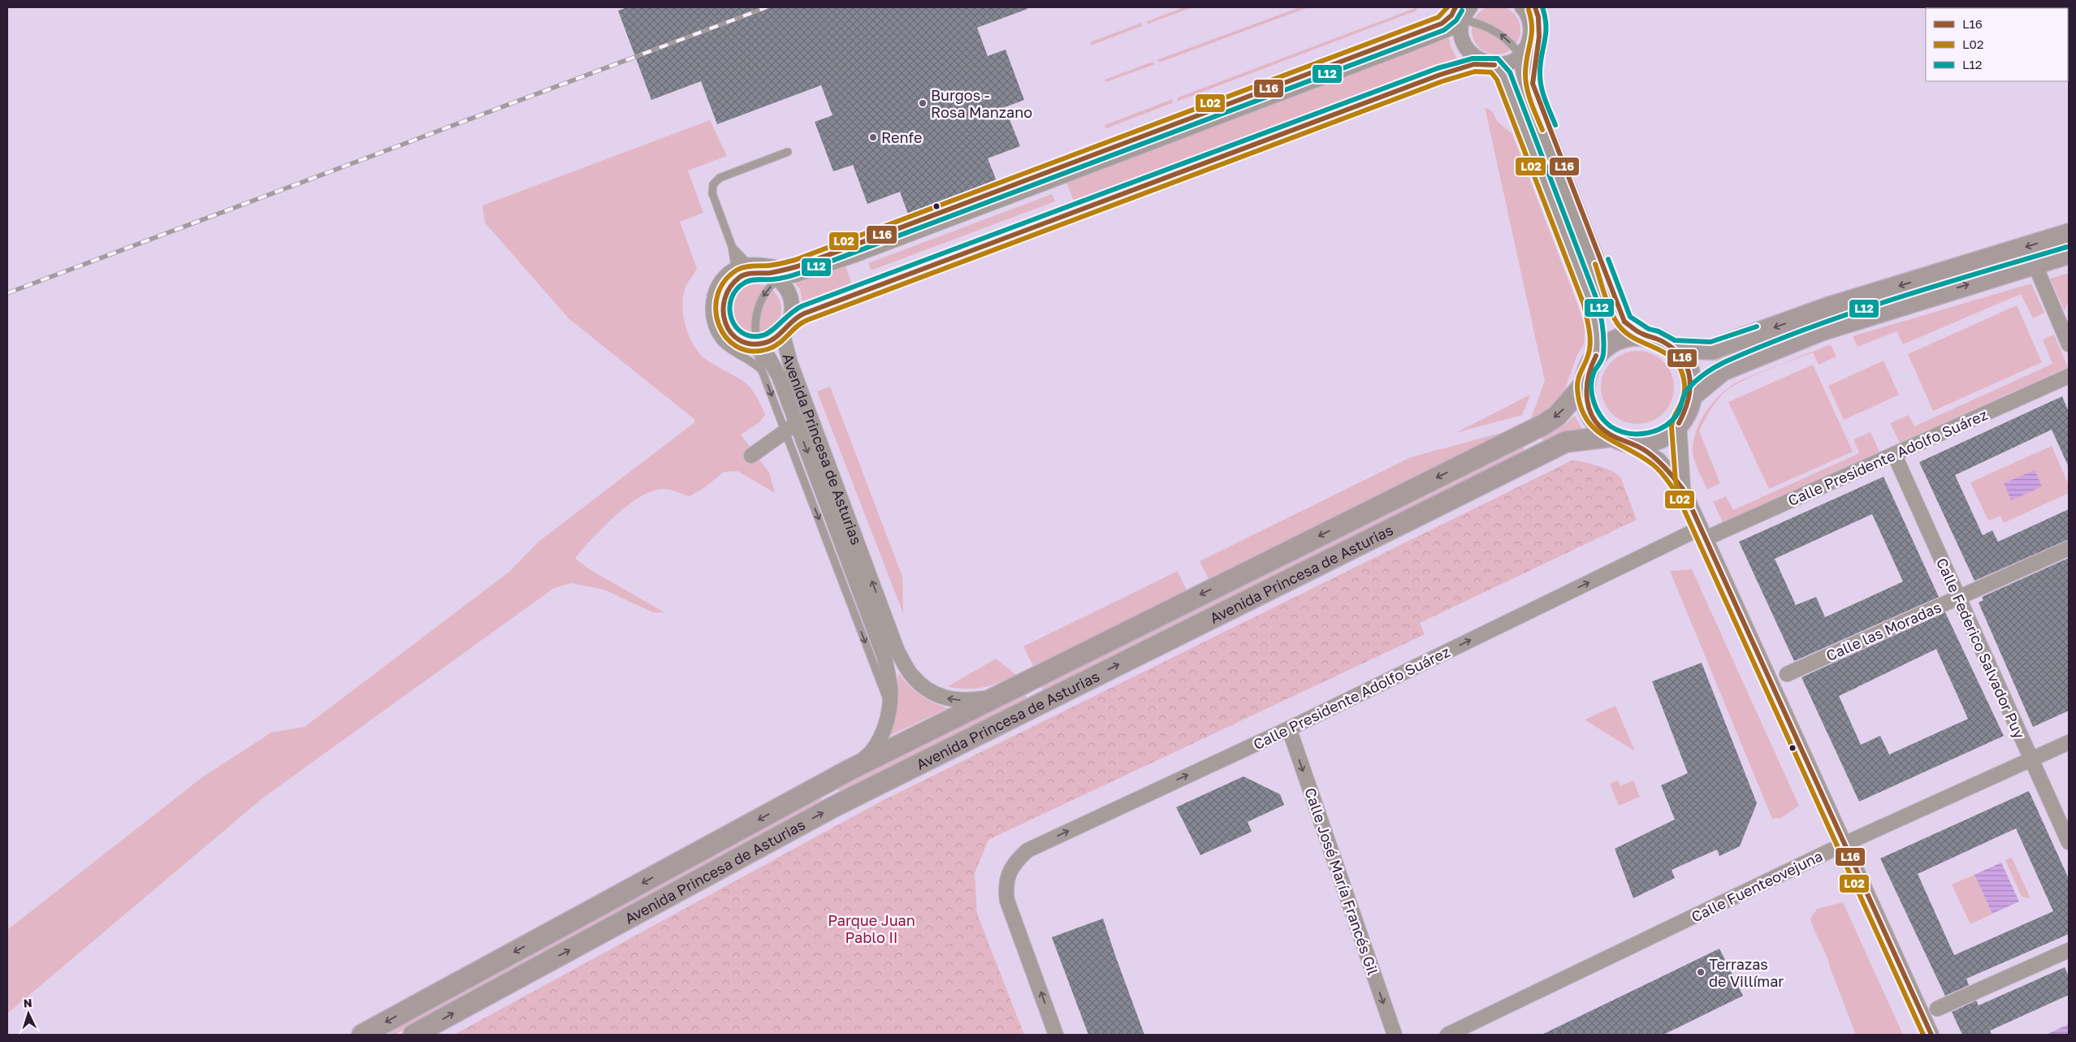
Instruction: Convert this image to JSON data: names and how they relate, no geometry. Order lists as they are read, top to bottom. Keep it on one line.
{"streets":{"main road":["Avenida Princesa de Asturias"],"street":["Calle Presidente Adolfo Suárez","Calle las Moradas","Calle Federico Salvador Puy","Calle José María Francés Gil","Calle Fuenteovejuna"]},"crossings":[["Calle Presidente Adolfo Suárez","Calle Federico Salvador Puy"],["Calle Presidente Adolfo Suárez","Calle José María Francés Gil"],["Calle las Moradas","Calle Federico Salvador Puy"],["Calle Federico Salvador Puy","Calle Fuenteovejuna"]],"one_way":["Calle Presidente Adolfo Suárez","Calle José María Francés Gil"],"parks":["Parque Juan Pablo II"],"places":["Burgos - Rosa Manzano","Renfe","Terrazas de Villímar"],"lines":["transit line L16","transit line L02","transit line L12"],"legend":["L16","L02","L12"],"north":"top"}
